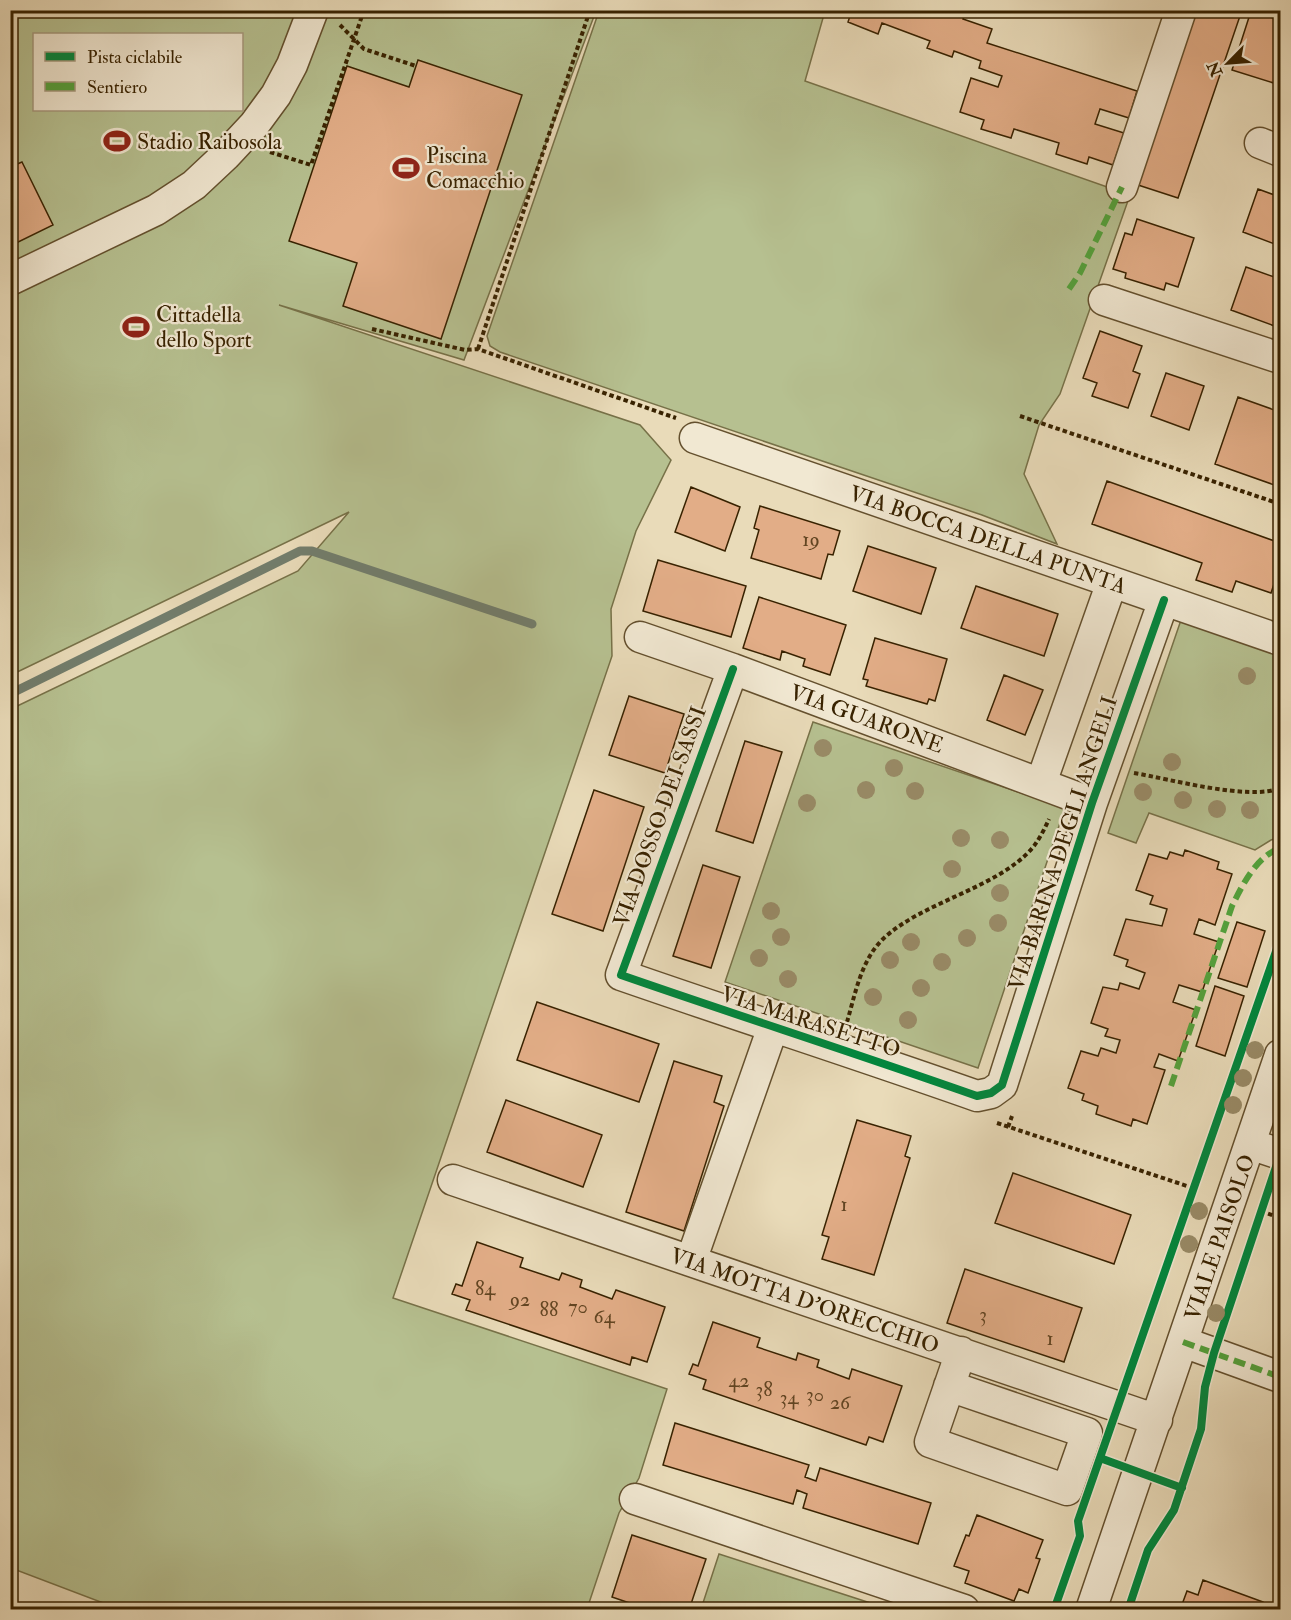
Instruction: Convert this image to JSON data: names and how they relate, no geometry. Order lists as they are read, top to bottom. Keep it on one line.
{"streets":{"street":["VIA BOCCA DELLA PUNTA","VIA GUARONE","VIA DOSSO DEI SASSI","VIA BARINA DEGLI ANGELI","VIA MARASETTO","VIALE PAISOLO","VIA MOTTA D'ORECCHIO"]},"crossings":[["VIA BOCCA DELLA PUNTA","VIA BARINA DEGLI ANGELI"],["VIA GUARONE","VIA DOSSO DEI SASSI"],["VIA GUARONE","VIA BARINA DEGLI ANGELI"],["VIA DOSSO DEI SASSI","VIA MARASETTO"],["VIA BARINA DEGLI ANGELI","VIA MARASETTO"],["VIALE PAISOLO","VIA MOTTA D'ORECCHIO"]],"places":{"sports":["Stadio Raibosola","Piscina Comacchio","Cittadella dello Sport"]},"house_numbers":["19","1","84","92","70","88","3","64","1","42","38","30","34","26"],"legend":["Pista ciclabile","Sentiero"],"north":"bottom left"}
